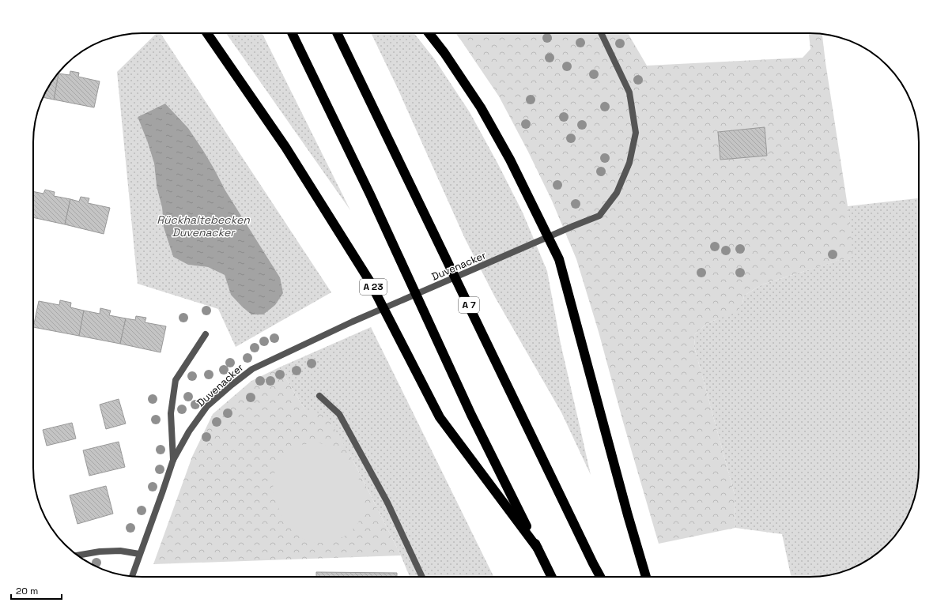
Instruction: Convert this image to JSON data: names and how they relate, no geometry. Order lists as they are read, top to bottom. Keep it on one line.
{"streets":{"highway":["A 23","A 7"],"street":["Duvenacker"]},"water":["Rückhaltebecken Duvenacker"],"scale_bar":"20 m"}
